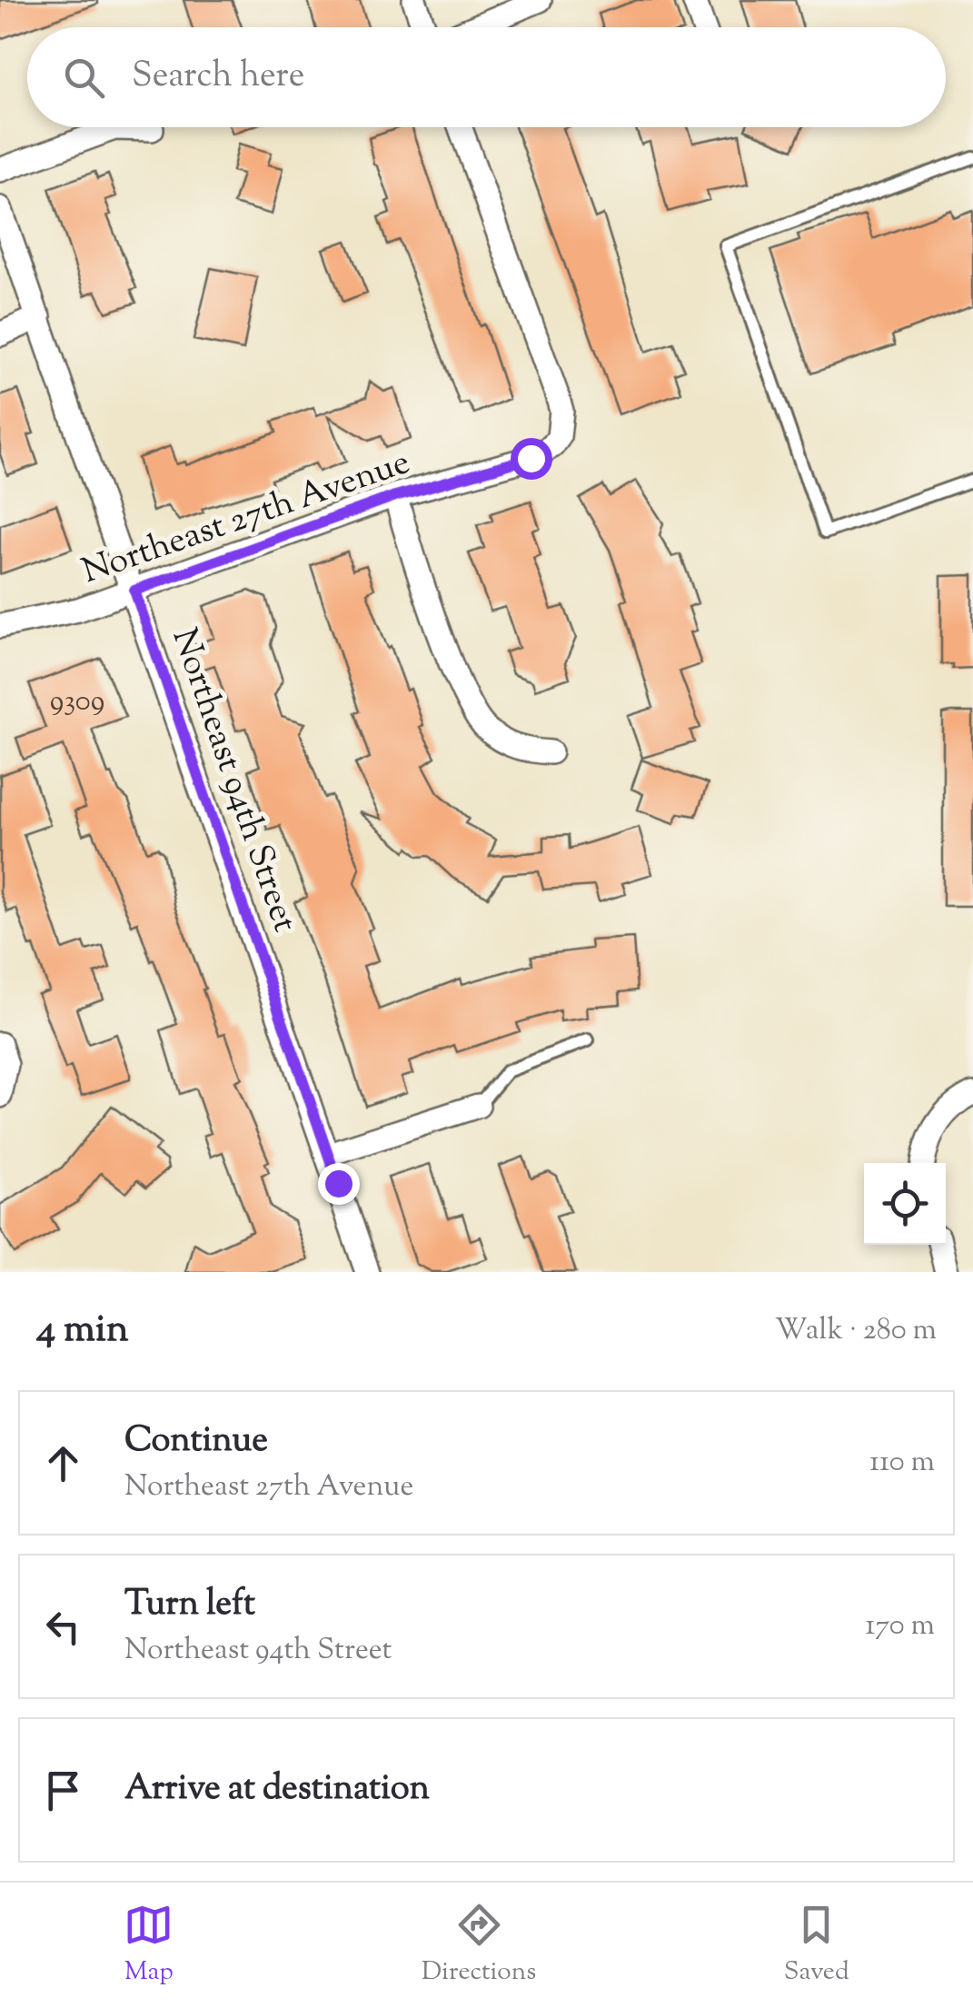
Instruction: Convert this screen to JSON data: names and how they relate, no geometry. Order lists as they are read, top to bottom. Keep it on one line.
{"streets":{"street":["Northeast 27th Avenue","Northeast 94th Street"]},"crossings":[["Northeast 27th Avenue","Northeast 94th Street"]],"house_numbers":["9309"],"page":{"search":"Search here","heading":["4 min","Walk · 280 m"],"list":[["Continue","Northeast 27th Avenue","110 m"],["Turn left","Northeast 94th Street","170 m"],"Arrive at destination"],"nav":["Map","Directions","Saved"]}}
